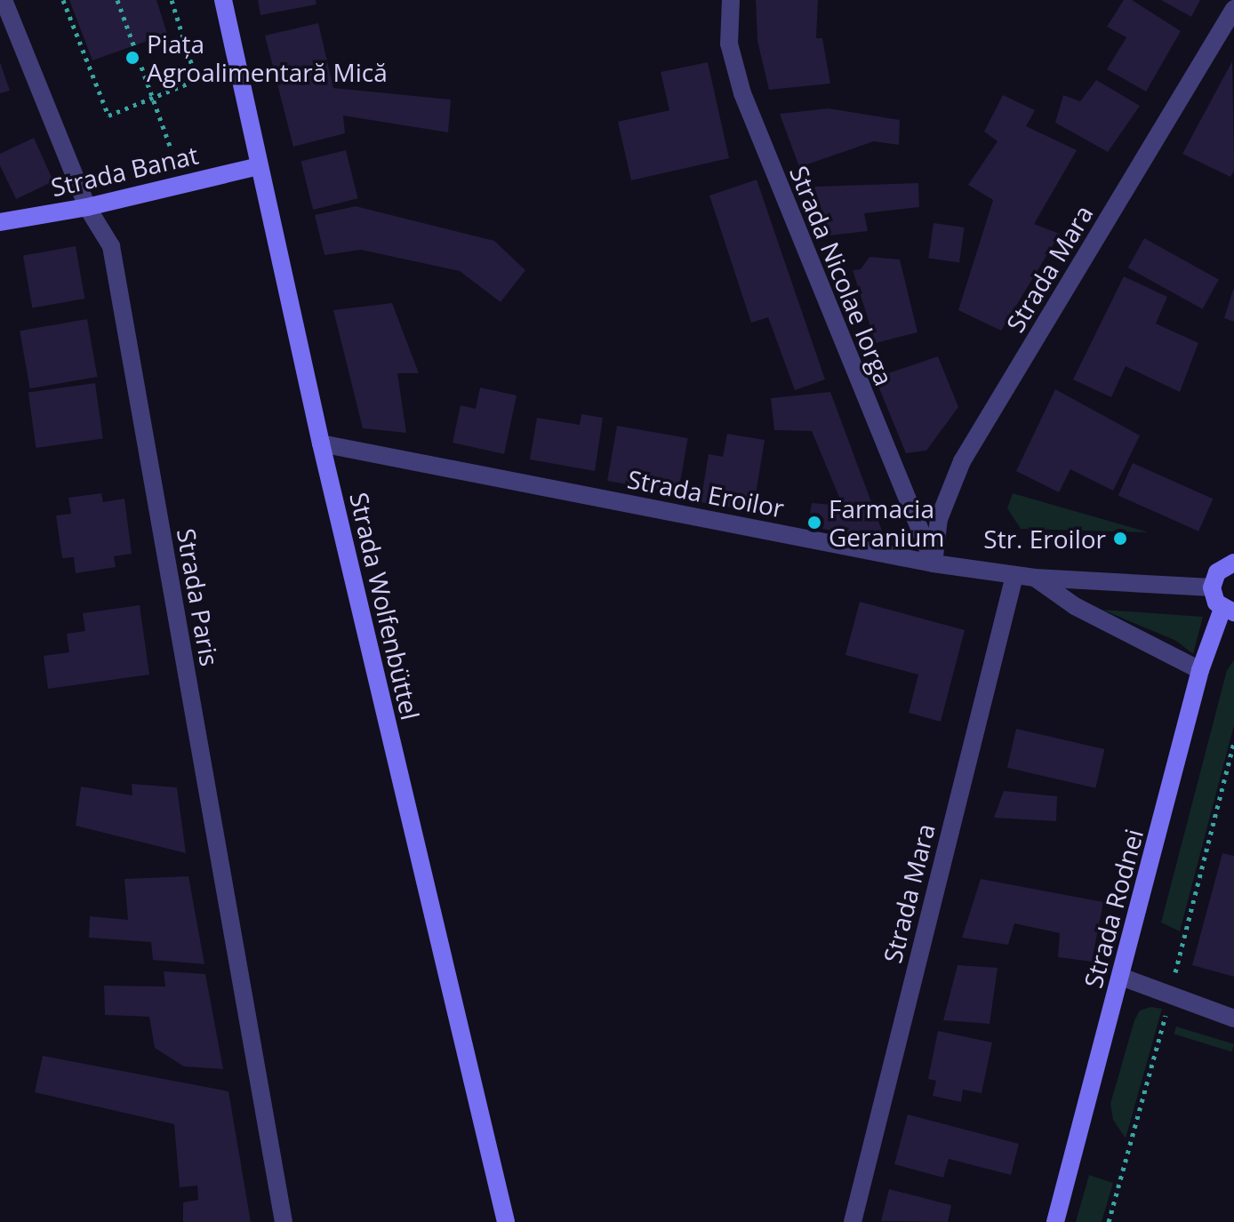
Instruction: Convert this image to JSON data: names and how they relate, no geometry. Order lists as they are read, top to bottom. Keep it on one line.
{"streets":{"main road":["Strada Banat","Strada Wolfenbüttel","Strada Rodnei"],"street":["Strada Mara","Strada Nicolae Iorga","Strada Eroilor","Strada Paris"]},"crossings":[["Strada Banat","Strada Paris"],["Strada Banat","Strada Wolfenbüttel"],["Strada Mara","Strada Nicolae Iorga"],["Strada Mara","Strada Eroilor"],["Strada Nicolae Iorga","Strada Eroilor"],["Strada Eroilor","Strada Wolfenbüttel"],["Strada Eroilor","Strada Rodnei"]],"places":["Piața Agroalimentară Mică","Farmacia Geranium","Str. Eroilor"]}
